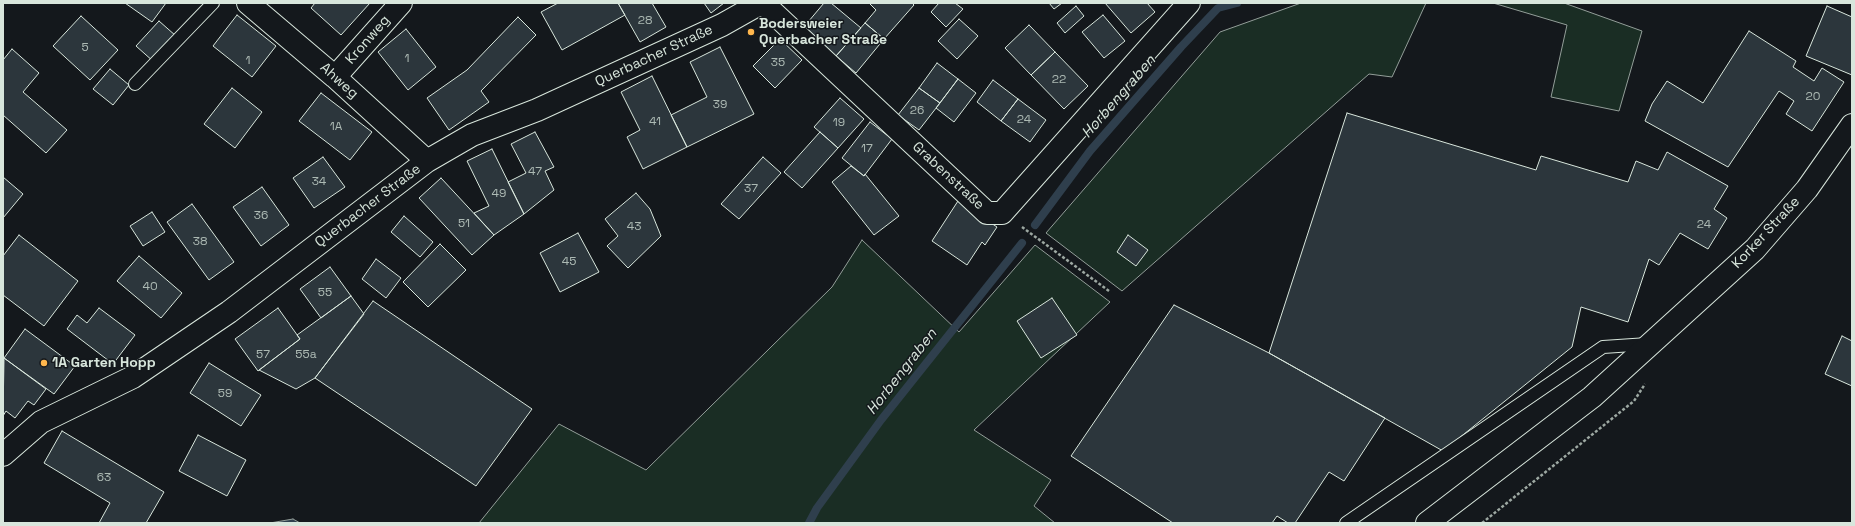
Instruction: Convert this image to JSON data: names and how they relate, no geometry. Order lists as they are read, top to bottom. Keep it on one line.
{"streets":{"street":["Kronweg","Querbacher Straße","Ahweg","Grabenstraße","Korker Straße"]},"crossings":[["Kronweg","Ahweg"],["Querbacher Straße","Ahweg"],["Querbacher Straße","Grabenstraße"]],"water":["Horbengraben"],"places":["Bodersweier Querbacher Straße","1A Garten Hopp"],"house_numbers":["28","5","1","1","35","22","20","39","26","24","41","19","1A","17","47","34","37","49","36","51","24","43","38","45","40","55","57","55a","59","63"]}
